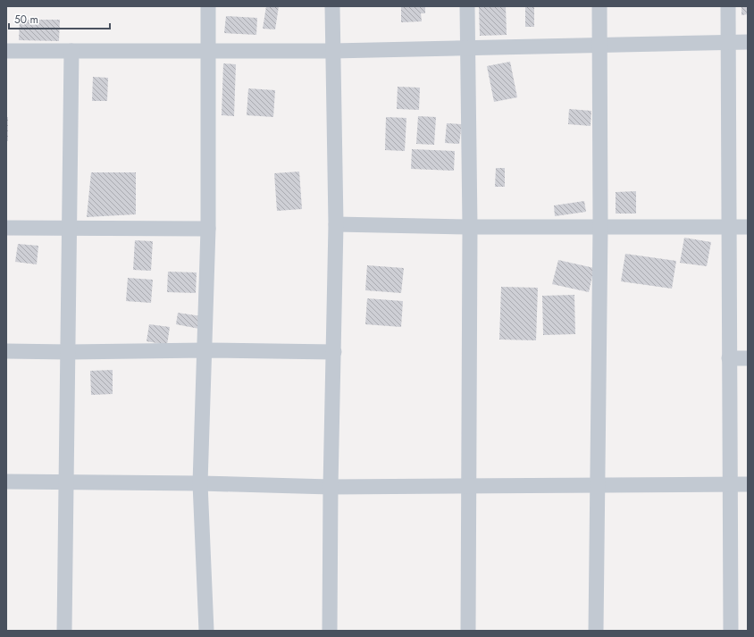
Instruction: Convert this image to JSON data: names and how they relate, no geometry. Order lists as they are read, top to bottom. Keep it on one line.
{"scale_bar":"50 m"}
